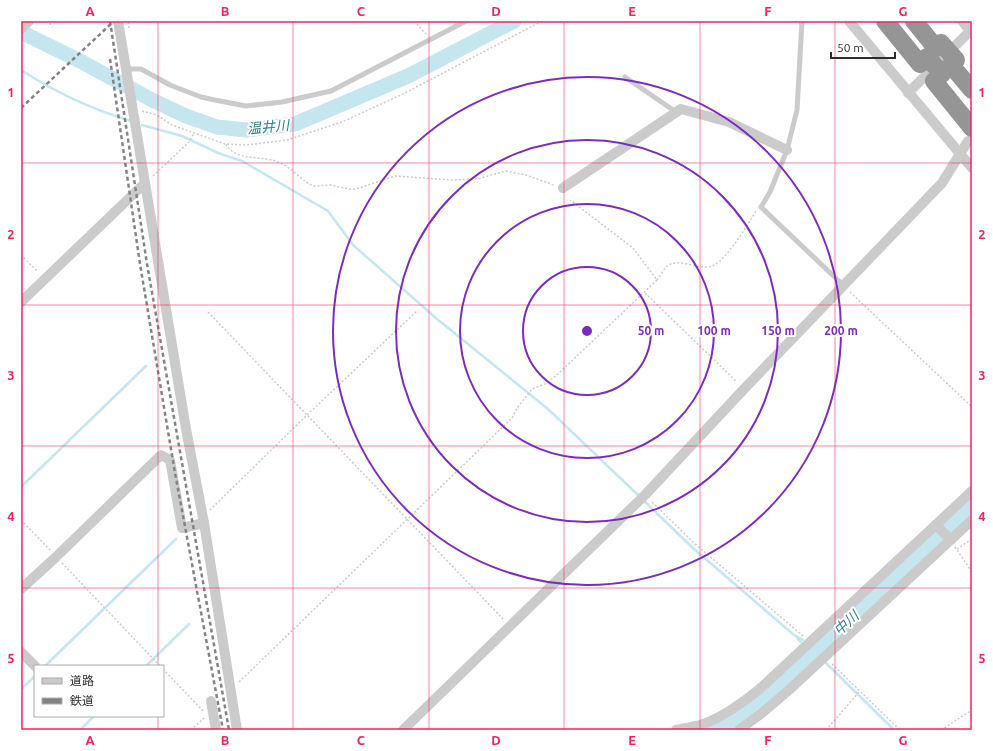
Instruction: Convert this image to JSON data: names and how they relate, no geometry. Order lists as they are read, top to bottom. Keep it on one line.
{"water":["温井川","中川"],"legend":["道路","鉄道"],"scale_bar":"50 m","grid":{"columns":["A","B","C","D","E","F","G"],"rows":["1","2","3","4","5"]},"rings":["50 m","100 m","150 m","200 m"]}
